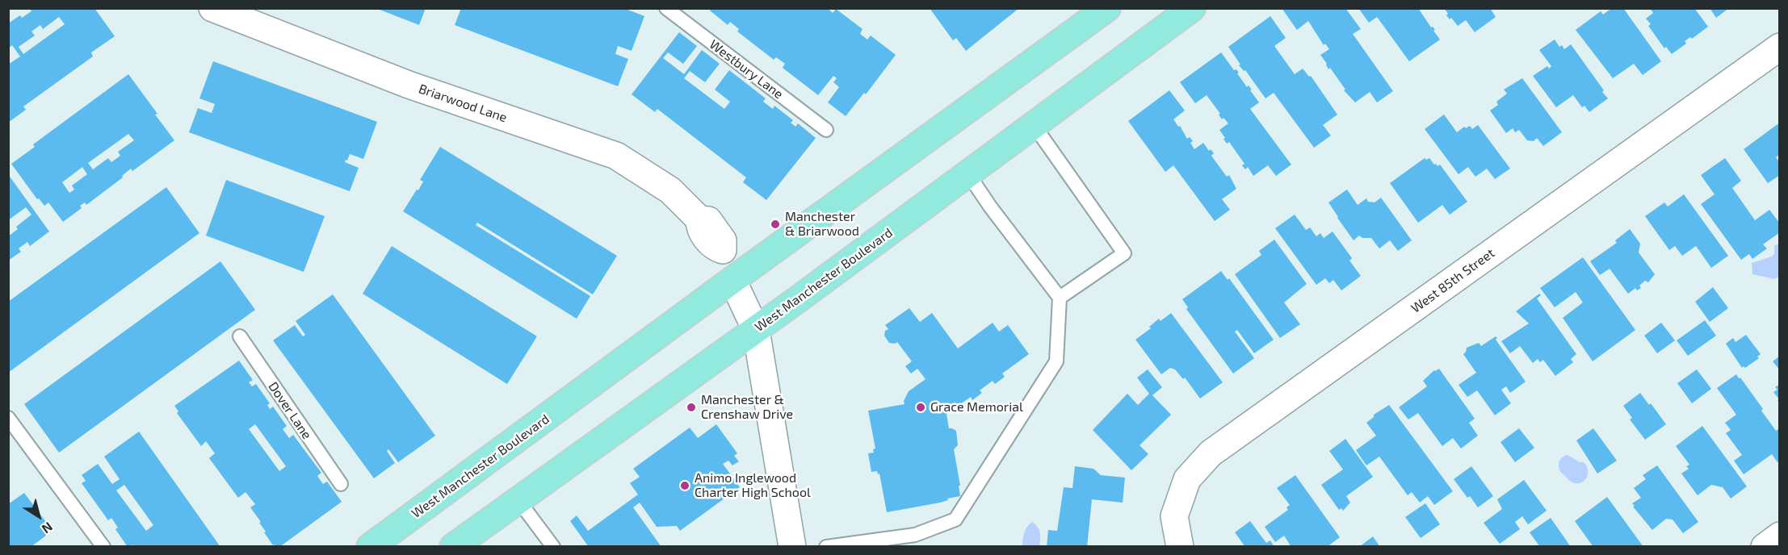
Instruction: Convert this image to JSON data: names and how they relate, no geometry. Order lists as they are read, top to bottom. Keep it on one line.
{"streets":{"main road":["West Manchester Boulevard"],"street":["Briarwood Lane","West 85th Street"],"lane":["Westbury Lane","Dover Lane"]},"crossings":[["Briarwood Lane","West Manchester Boulevard"]],"places":["Manchester & Briarwood","Manchester & Crenshaw Drive","Grace Memorial","Animo Inglewood Charter High School"],"north":"bottom right"}
